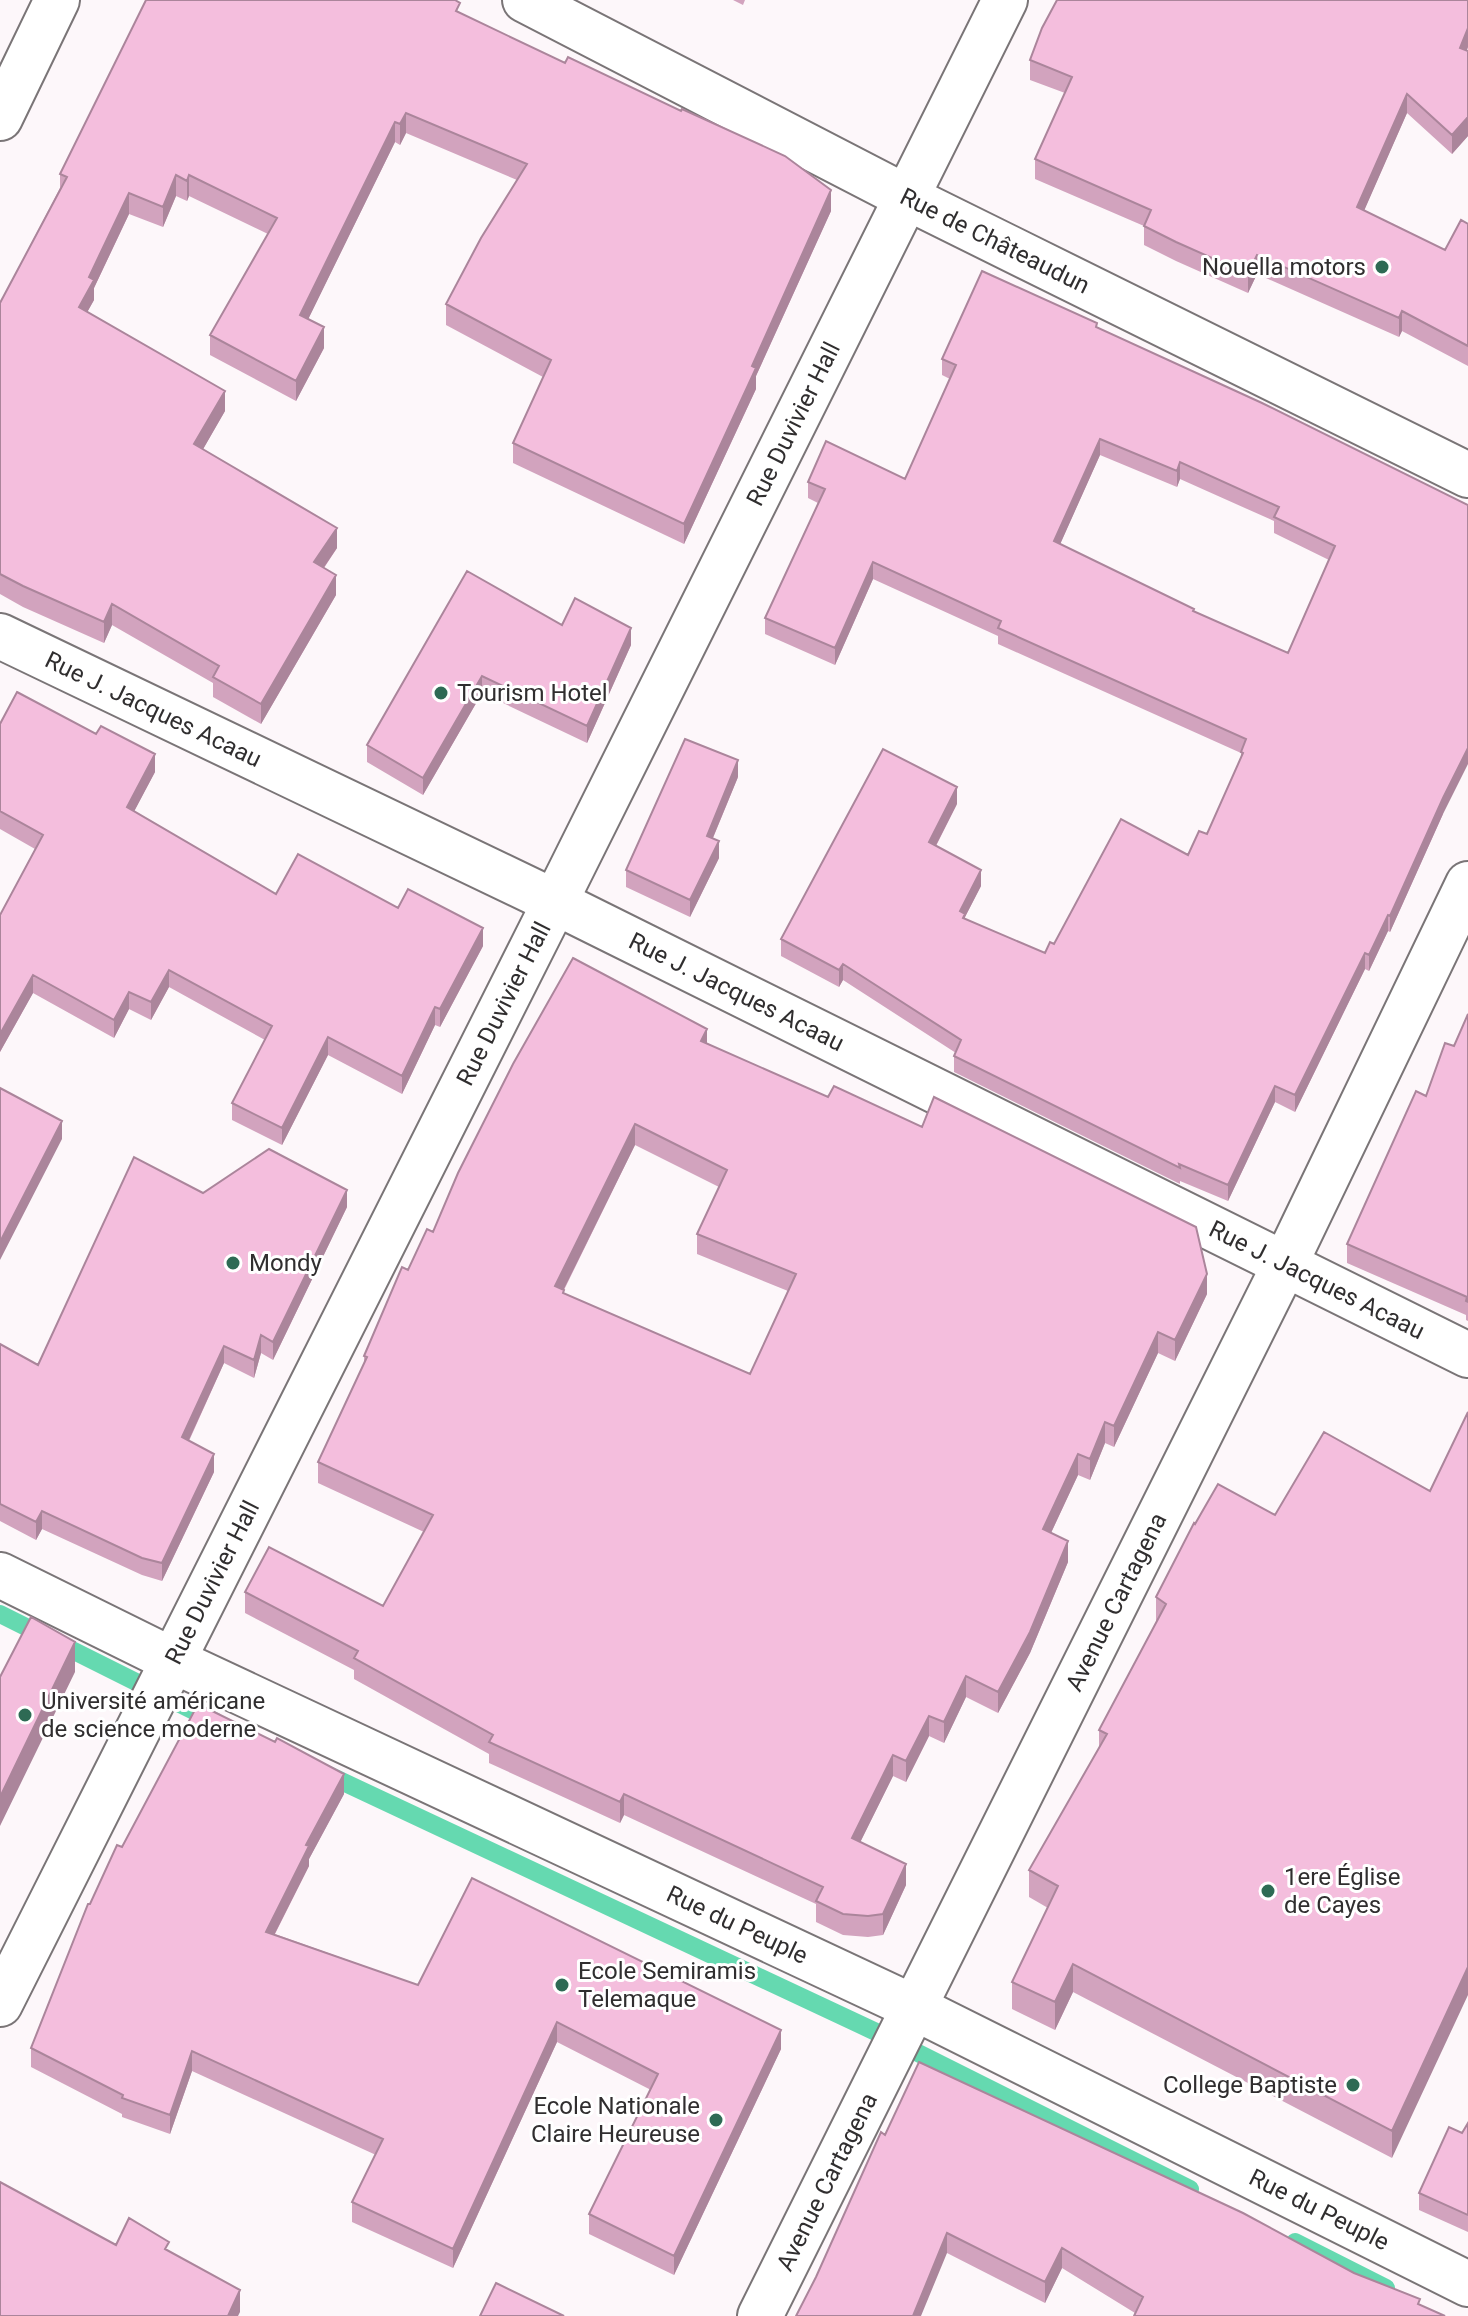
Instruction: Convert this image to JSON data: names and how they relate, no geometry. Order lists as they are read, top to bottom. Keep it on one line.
{"streets":{"street":["Rue de Châteaudun","Rue Duvivier Hall","Rue J. Jacques Acaau","Avenue Cartagena","Rue du Peuple"]},"crossings":[["Rue de Châteaudun","Rue Duvivier Hall"],["Rue Duvivier Hall","Rue J. Jacques Acaau"],["Rue Duvivier Hall","Rue du Peuple"],["Rue J. Jacques Acaau","Avenue Cartagena"],["Avenue Cartagena","Rue du Peuple"]],"places":["Nouella motors","Tourism Hotel","Mondy","Université américane de science moderne","1ere Église de Cayes","Ecole Semiramis Telemaque","College Baptiste","Ecole Nationale Claire Heureuse"]}
